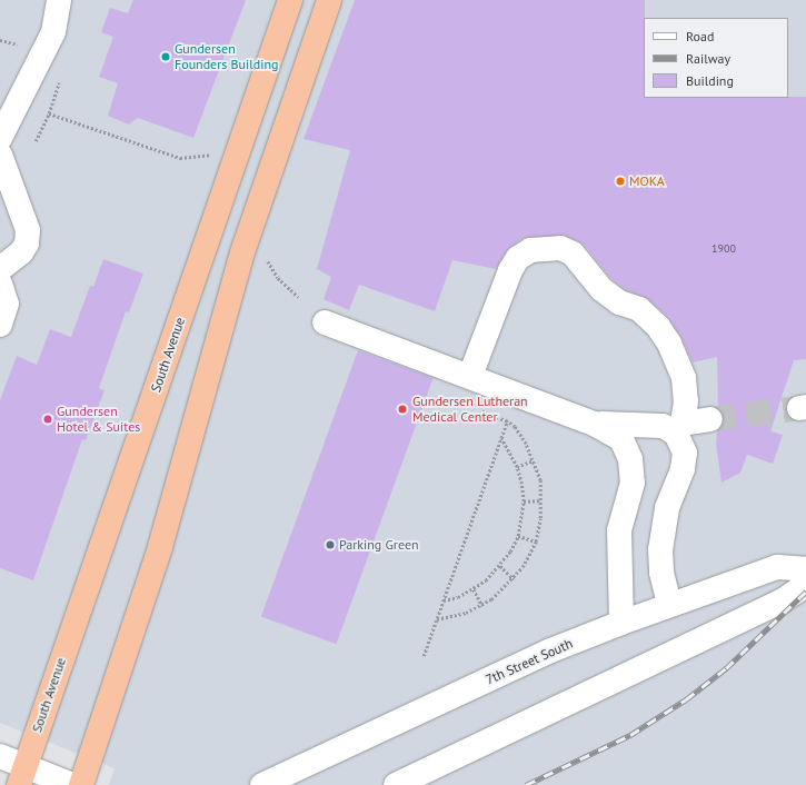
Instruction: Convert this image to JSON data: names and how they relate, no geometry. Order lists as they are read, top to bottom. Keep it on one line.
{"streets":{"highway":["South Avenue"],"street":["7th Street South"]},"places":["Gundersen Founders Building","MOKA","Gundersen Lutheran Medical Center","Gundersen Hotel & Suites","Parking Green"],"house_numbers":["1900"],"legend":["Road","Railway","Building"]}
